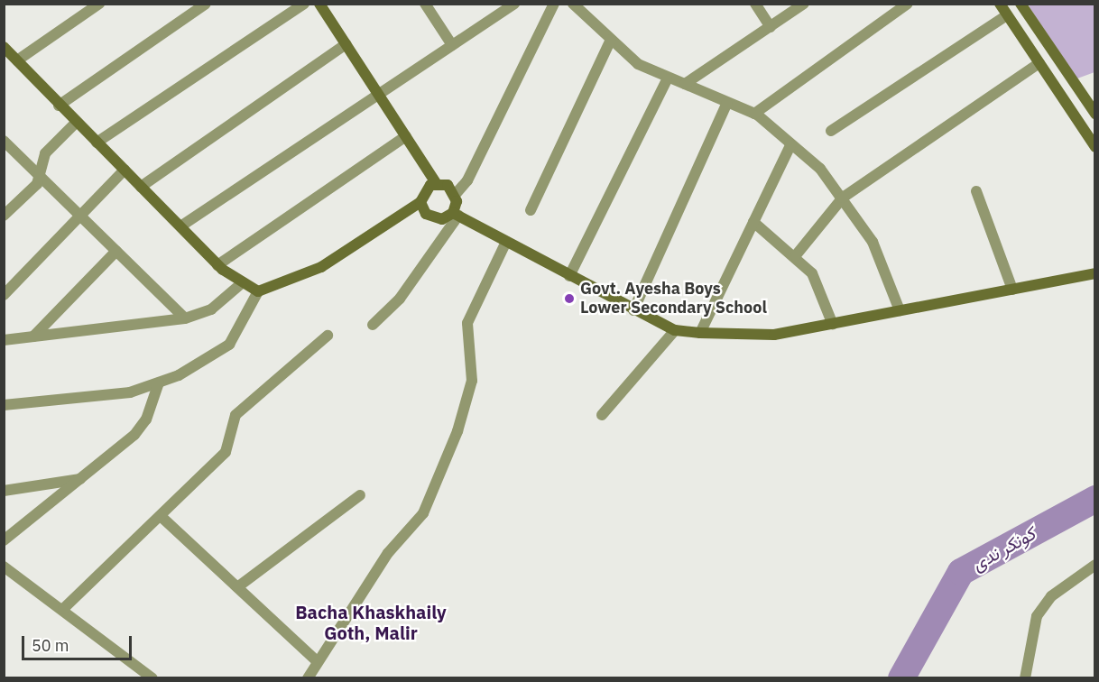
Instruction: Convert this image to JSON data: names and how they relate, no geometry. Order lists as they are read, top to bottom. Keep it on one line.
{"districts":["Bacha Khaskhaily Goth, Malir"],"water":["کونکر ندی"],"places":["Govt. Ayesha Boys Lower Secondary School"],"scale_bar":"50 m"}
